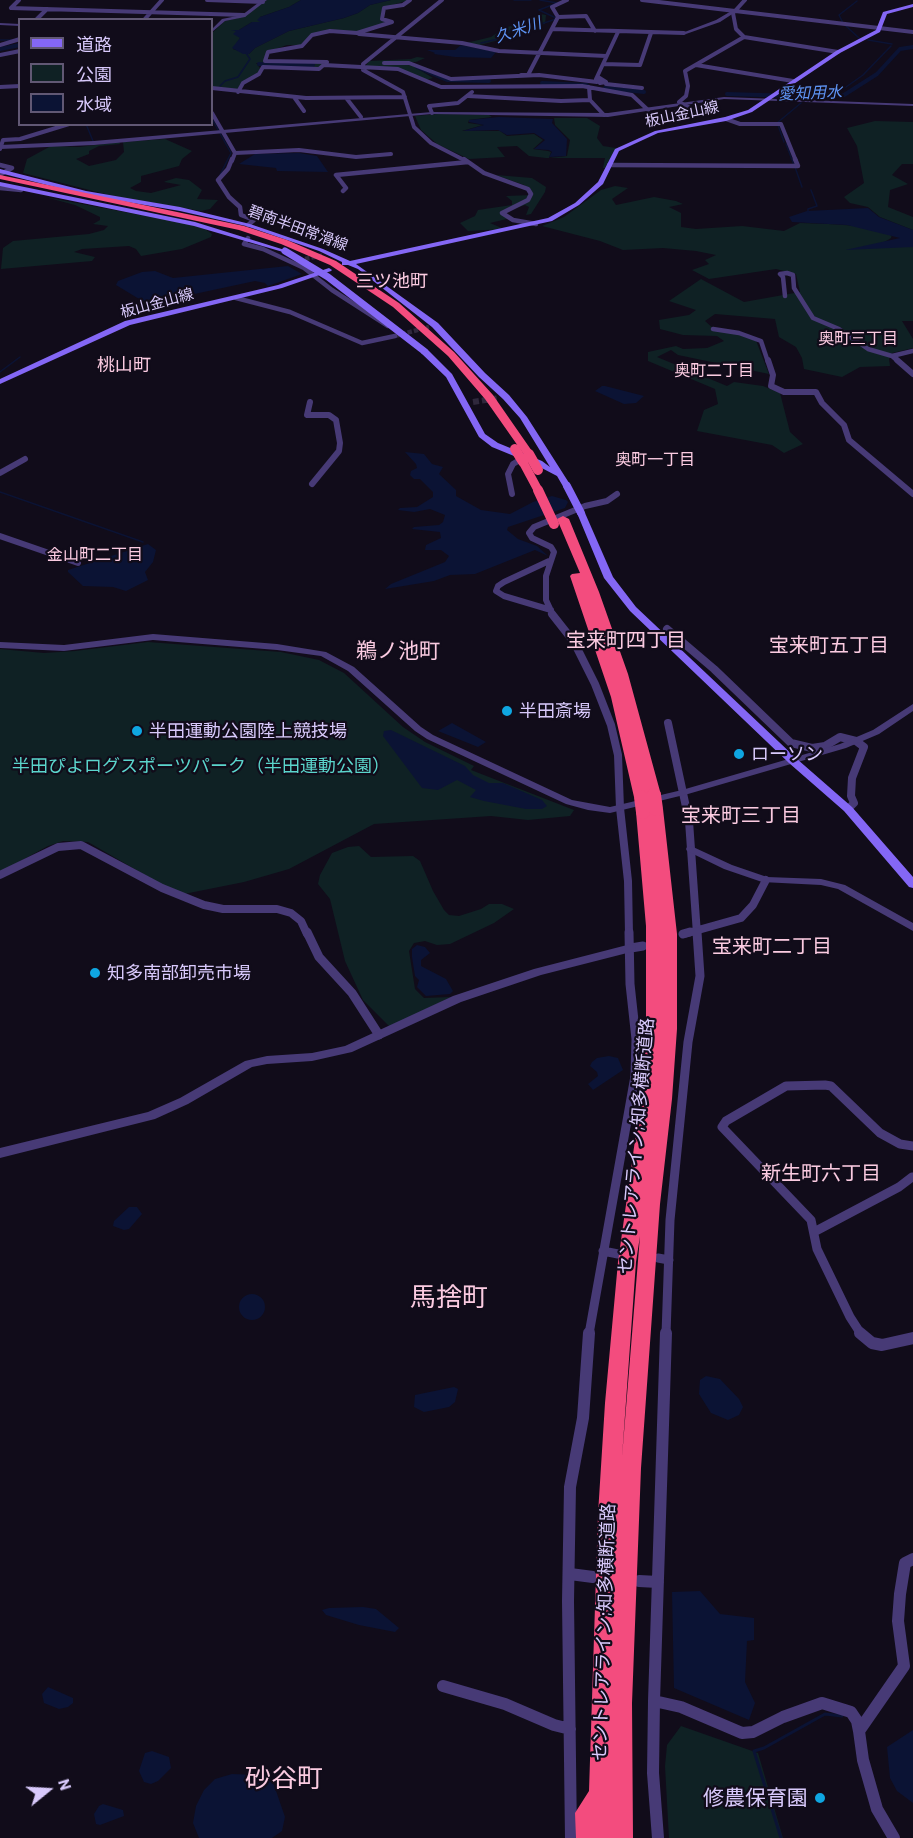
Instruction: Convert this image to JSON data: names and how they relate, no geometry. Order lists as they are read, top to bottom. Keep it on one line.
{"streets":{"highway":["セントレアライン;知多横断道路"],"main road":["板山金山線","碧南半田常滑線"]},"crossings":[["板山金山線","碧南半田常滑線"],["碧南半田常滑線","セントレアライン;知多横断道路"]],"districts":["三ツ池町","奥町三丁目","桃山町","奥町二丁目","奥町一丁目","金山町二丁目","宝来町四丁目","宝来町五丁目","鵜ノ池町","宝来町三丁目","宝来町二丁目","新生町六丁目","馬捨町","砂谷町"],"water":["久米川","愛知用水"],"parks":["半田ぴよログスポーツパーク（半田運動公園）"],"places":["半田斎場","半田運動公園陸上競技場","ローソン","知多南部卸売市場","修農保育園"],"legend":["道路","公園","水域"],"north":"right"}
